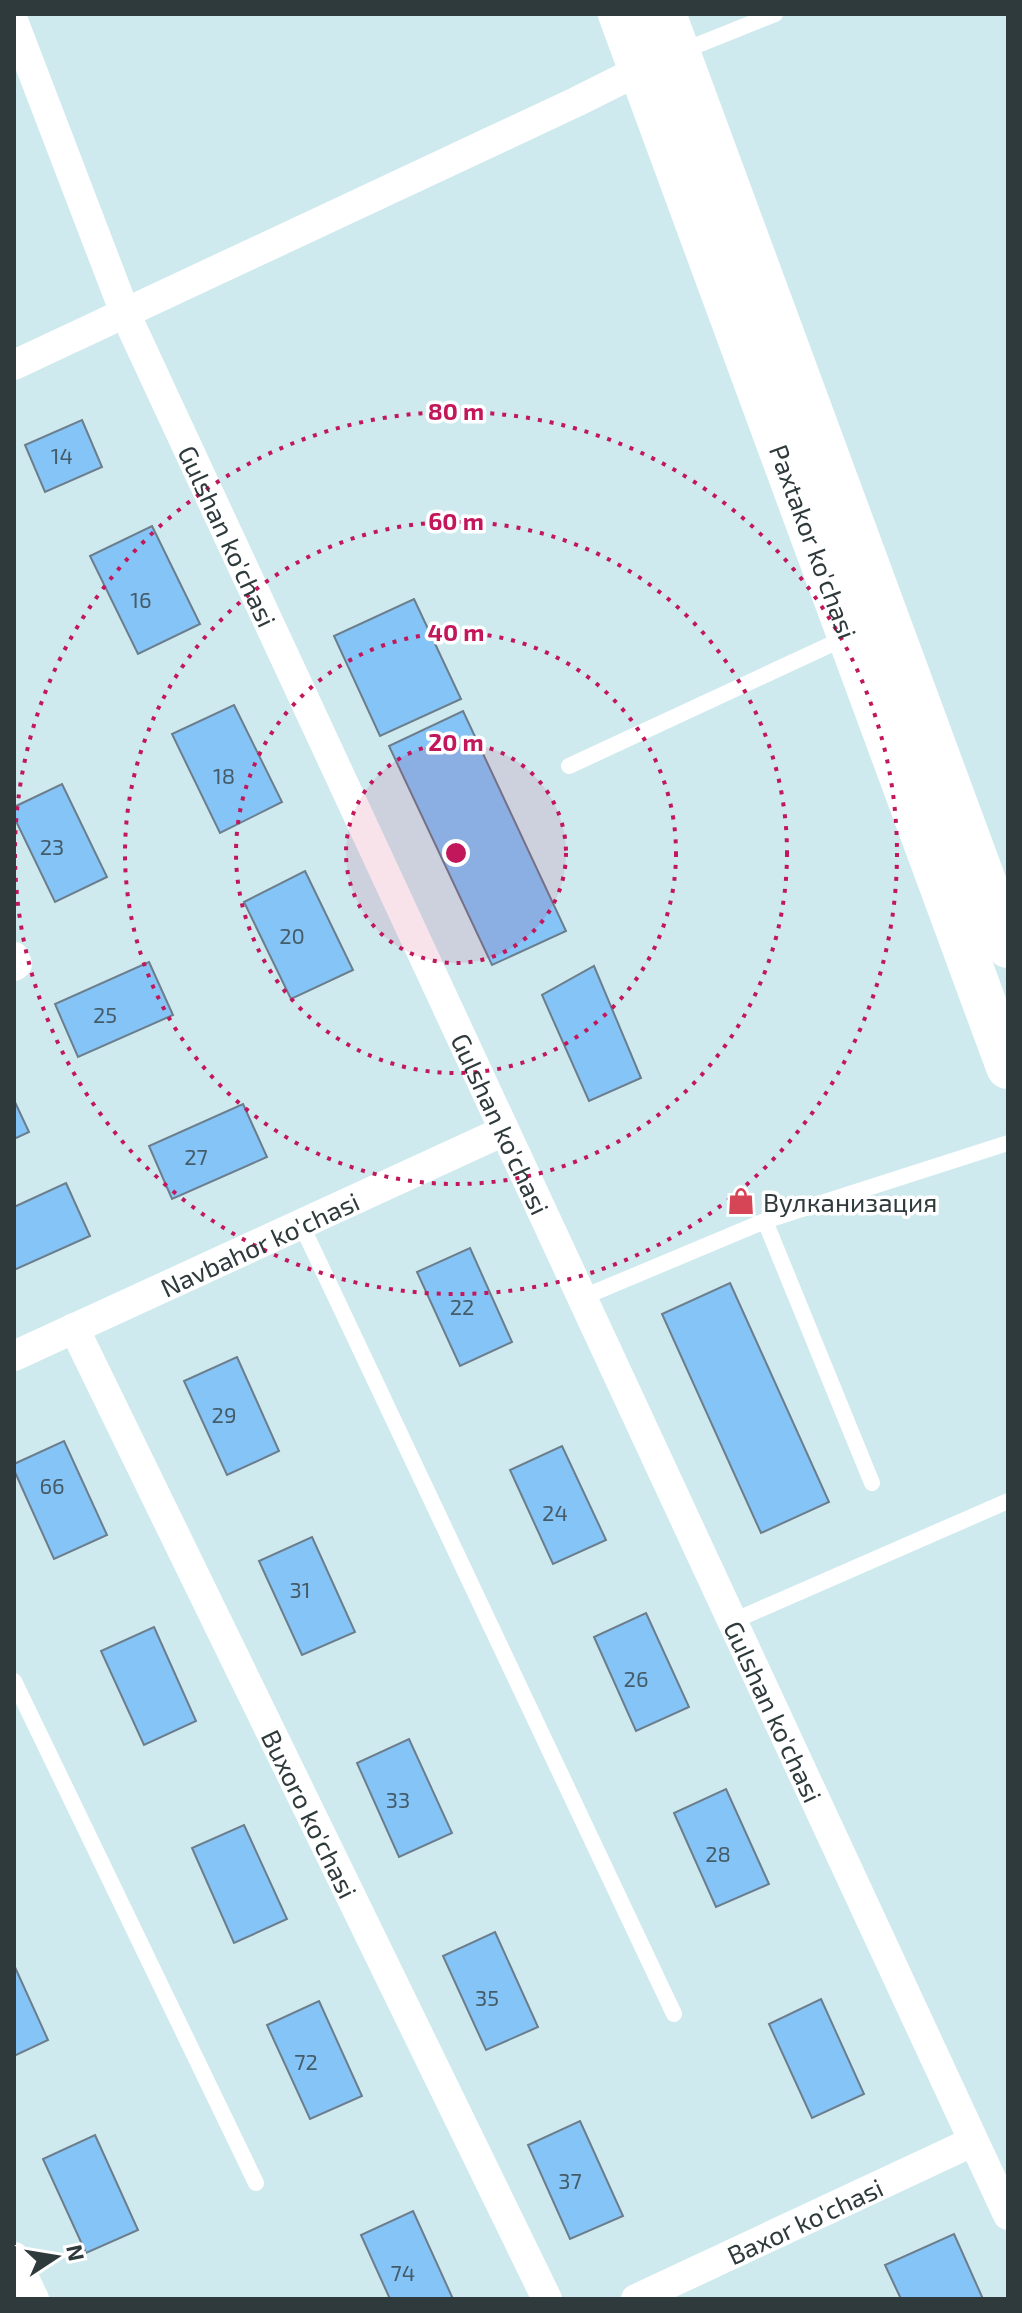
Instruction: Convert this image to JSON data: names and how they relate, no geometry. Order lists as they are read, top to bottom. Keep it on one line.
{"streets":{"main road":["Paxtakor ko'chasi"],"street":["Gulshan ko'chasi","Navbahor ko'chasi","Buxoro ko'chasi","Baxor ko'chasi"]},"crossings":[["Gulshan ko'chasi","Navbahor ko'chasi"],["Gulshan ko'chasi","Baxor ko'chasi"],["Navbahor ko'chasi","Buxoro ko'chasi"]],"places":{"shop":["Вулканизация"]},"house_numbers":["14","16","18","23","20","25","27","22","29","66","24","31","26","33","28","35","72","37","74"],"north":"right","rings":["80 m","60 m","40 m","20 m"]}
